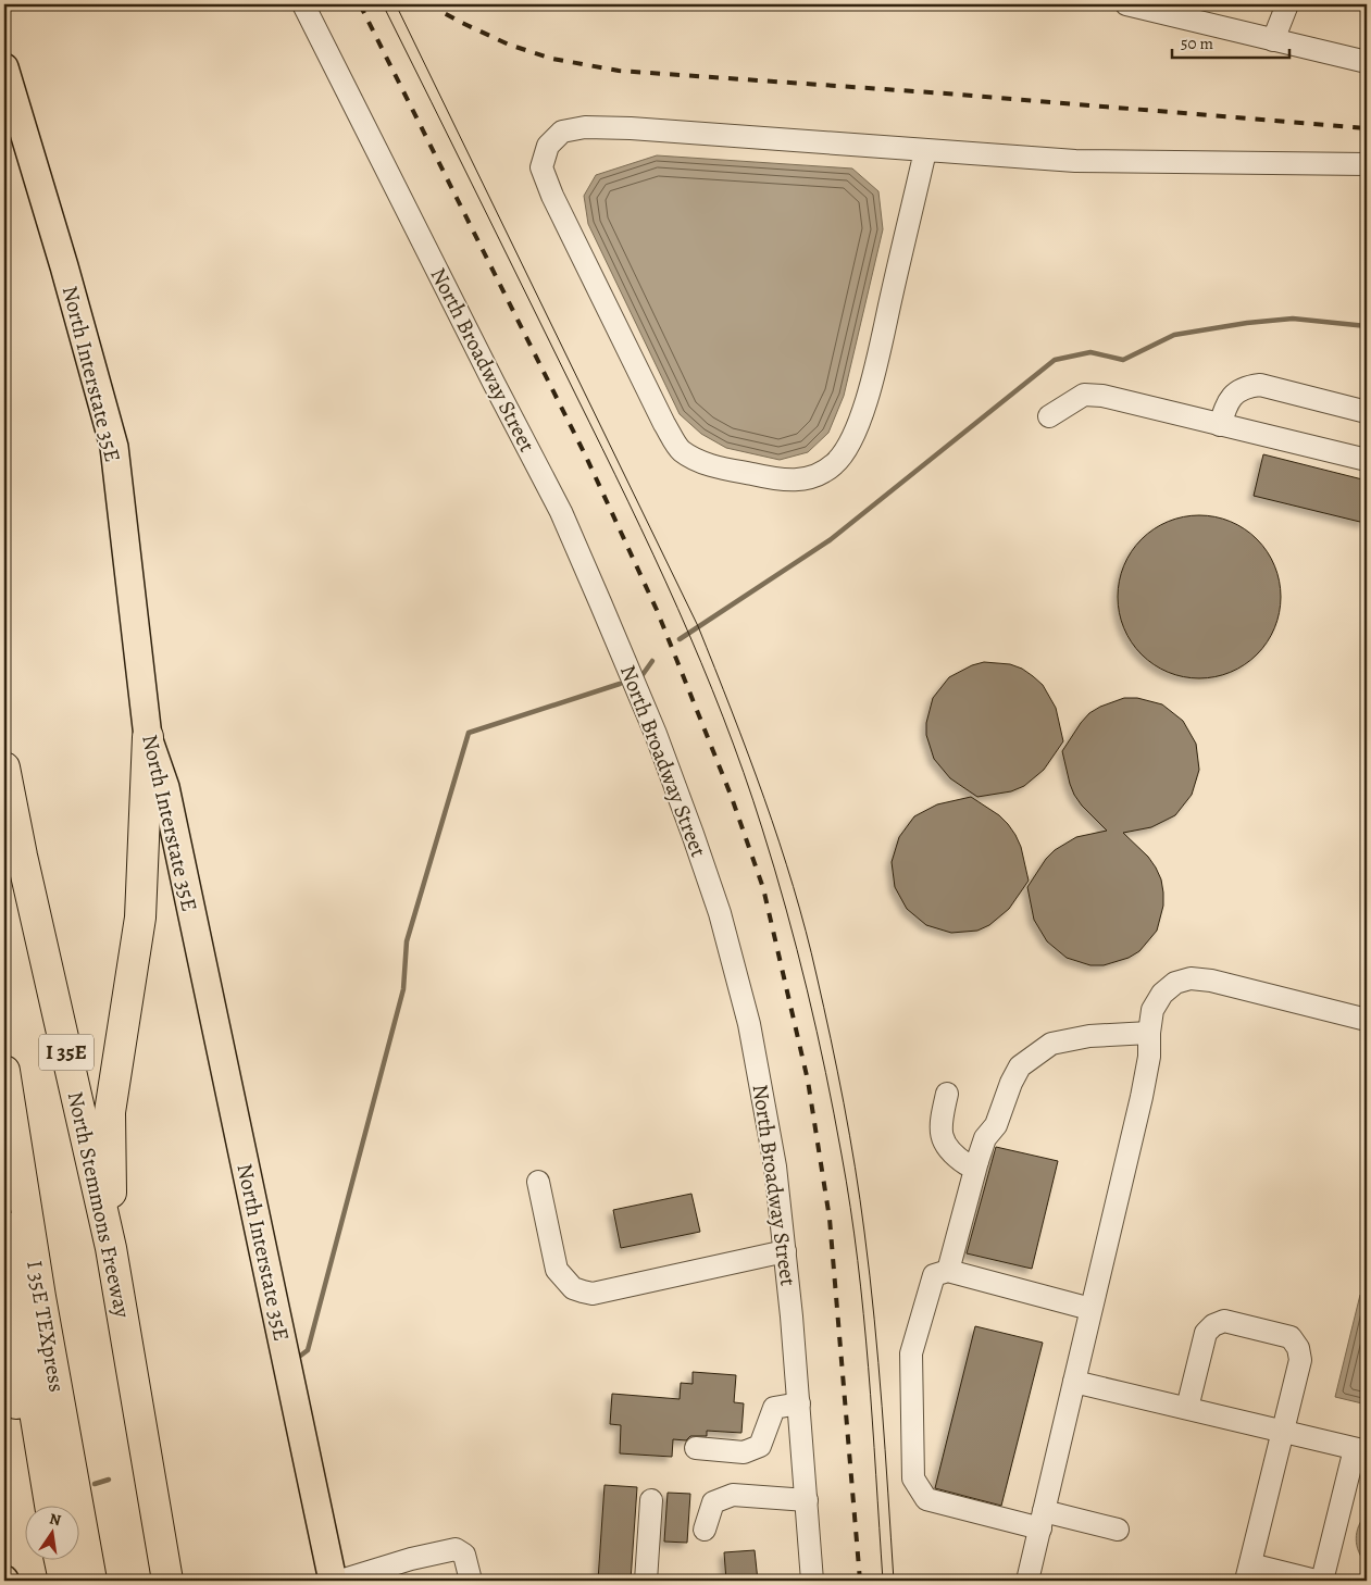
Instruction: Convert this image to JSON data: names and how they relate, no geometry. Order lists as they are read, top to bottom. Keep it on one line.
{"streets":{"highway":["I 35E","North Stemmons Freeway","I 35E TEXpress"],"main road":["North Interstate 35E"],"street":["North Broadway Street"]},"scale_bar":"50 m","north":"top"}
